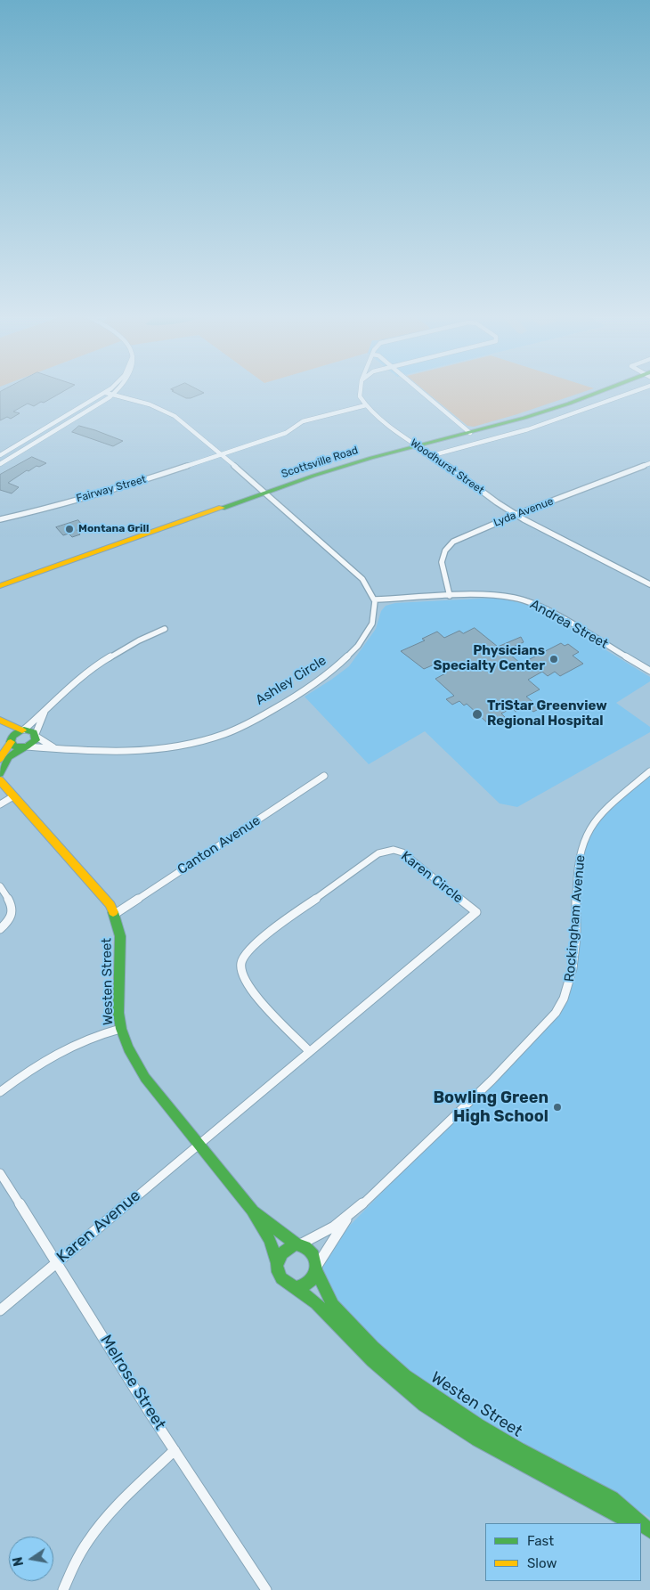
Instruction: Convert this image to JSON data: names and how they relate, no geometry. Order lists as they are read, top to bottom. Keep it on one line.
{"streets":{"street":["Scottsville Road","Woodhurst Street","Fairway Street","Lyda Avenue","Andrea Street","Ashley Circle","Canton Avenue","Karen Circle","Rockingham Avenue","Westen Street","Karen Avenue","Melrose Street"]},"crossings":[["Scottsville Road","Woodhurst Street"],["Woodhurst Street","Fairway Street"],["Woodhurst Street","Lyda Avenue"],["Lyda Avenue","Andrea Street"],["Andrea Street","Ashley Circle"],["Canton Avenue","Westen Street"],["Karen Circle","Westen Street"],["Karen Circle","Karen Avenue"],["Rockingham Avenue","Westen Street"],["Westen Street","Karen Avenue"],["Karen Avenue","Melrose Street"]],"places":["Montana Grill","Physicians Specialty Center","TriStar Greenview Regional Hospital","Bowling Green High School"],"legend":["Fast","Slow"],"north":"left"}
